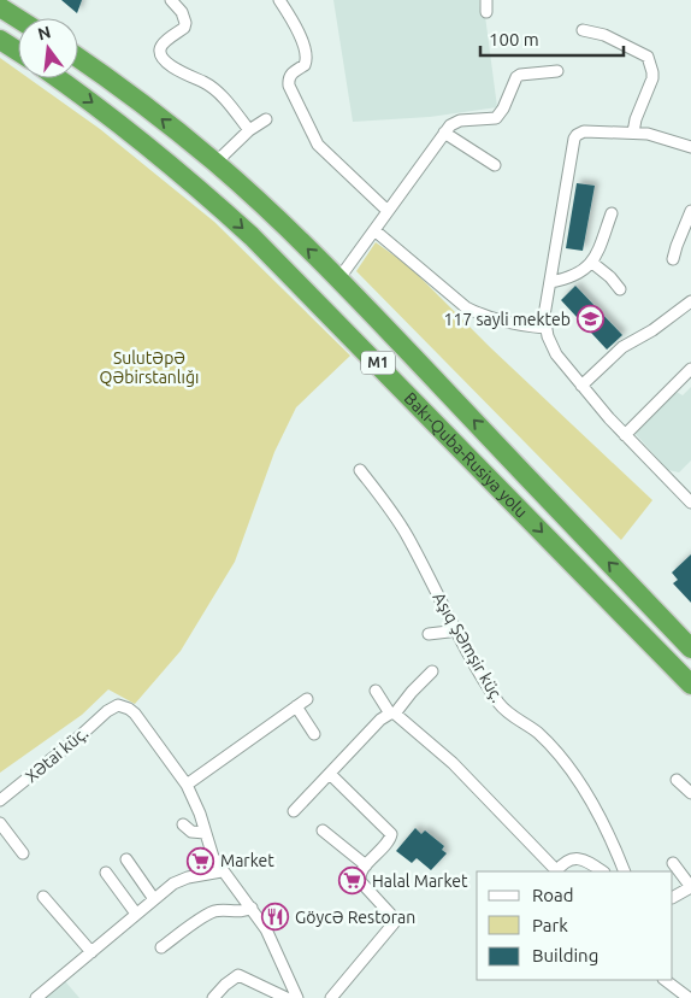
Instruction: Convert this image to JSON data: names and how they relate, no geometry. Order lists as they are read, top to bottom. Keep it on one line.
{"streets":{"highway":["M1","Bakı-Quba-Rusiya yolu"],"street":["Aşıq Şəmşir küç.","Xətai küç."]},"parks":["Sulutəpə Qəbirstanlığı"],"places":{"school or university":["117 sayli mekteb"],"supermarket":["Market","Halal Market"],"restaurant":["Göycə Restoran"]},"legend":["Road","Park","Building"],"scale_bar":"100 m","north":"top"}
